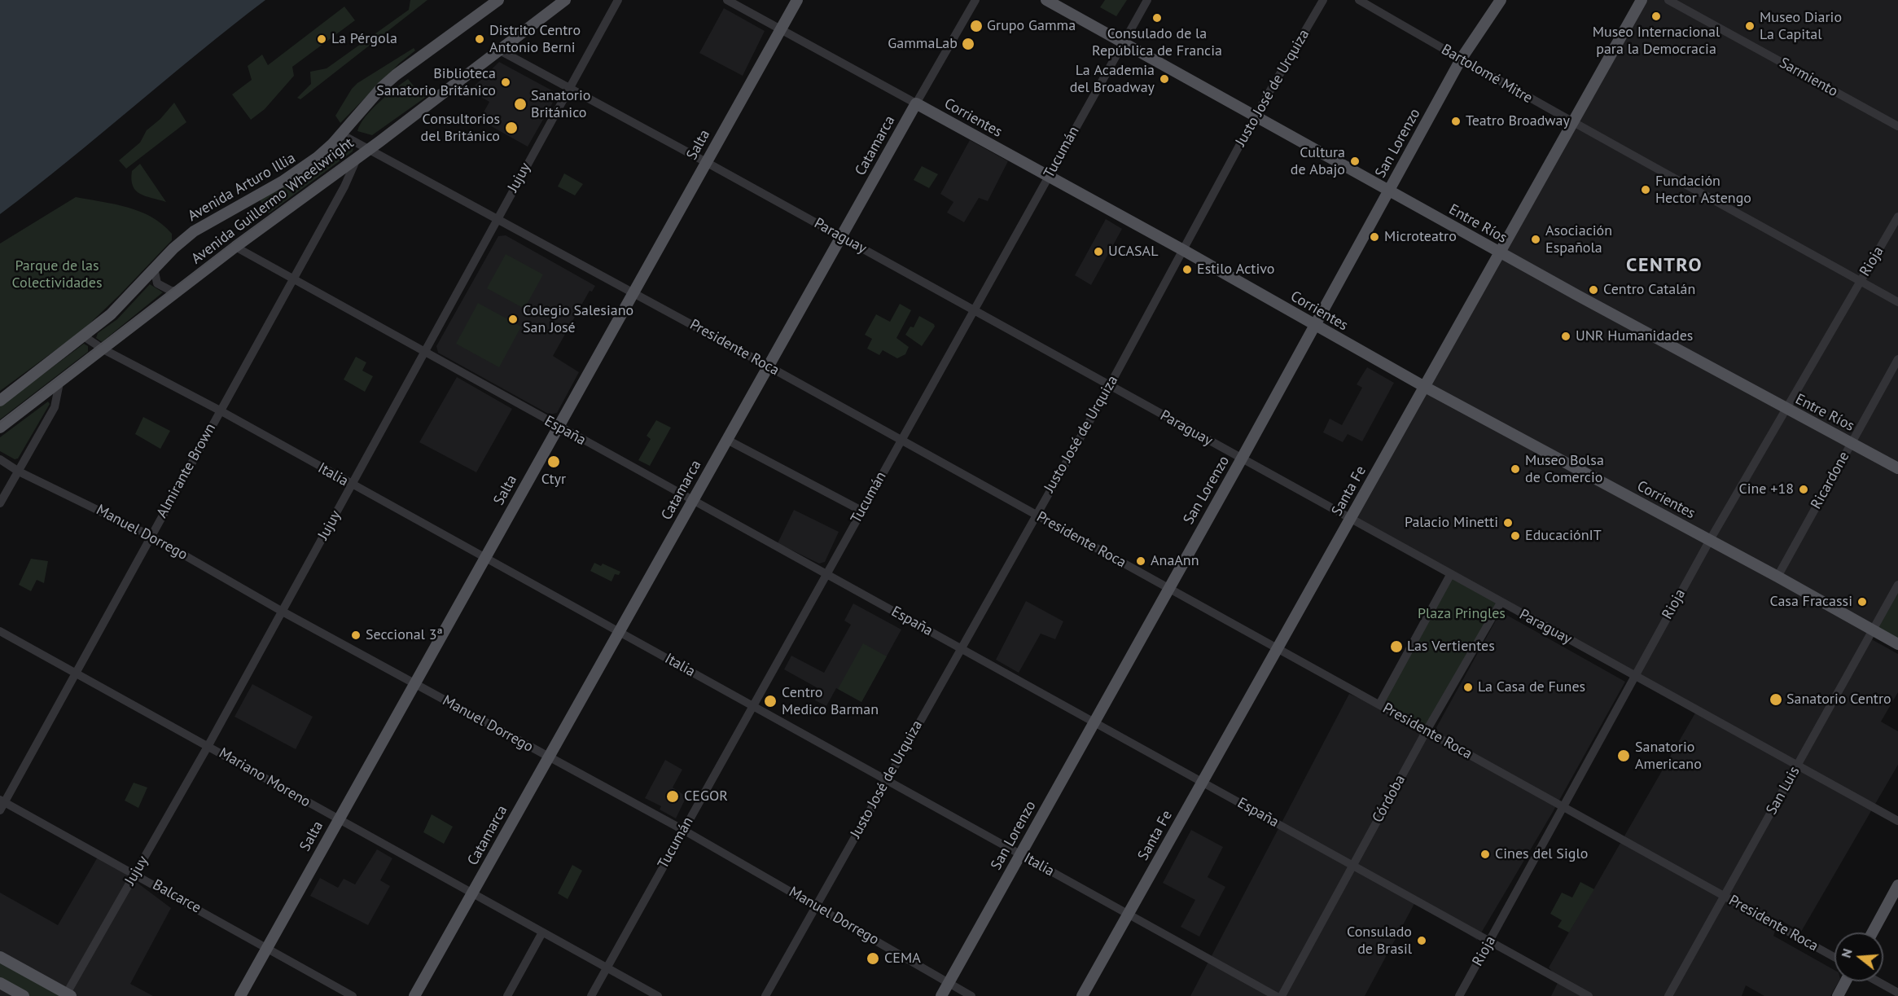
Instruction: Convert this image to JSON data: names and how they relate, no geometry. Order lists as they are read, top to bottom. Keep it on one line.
{"streets":{"main road":["Corrientes","San Lorenzo","Salta","Catamarca","Avenida Arturo Illia","Avenida Guillermo Wheelwright","Entre Ríos","Santa Fe"],"street":["Bartolomé Mitre","Sarmiento","Justo José de Urquiza","Tucumán","Jujuy","Paraguay","Rioja","Presidente Roca","España","Almirante Brown","Italia","Ricardone","Manuel Dorrego","Mariano Moreno","San Luis","Córdoba","Balcarce"]},"crossings":[["Bartolomé Mitre","San Lorenzo"],["Bartolomé Mitre","Rioja"],["Bartolomé Mitre","Santa Fe"],["Justo José de Urquiza","Corrientes"],["Justo José de Urquiza","Entre Ríos"],["Justo José de Urquiza","Paraguay"],["Justo José de Urquiza","Presidente Roca"],["Justo José de Urquiza","España"],["Justo José de Urquiza","Italia"],["Justo José de Urquiza","Manuel Dorrego"],["Corrientes","San Lorenzo"],["Corrientes","Salta"],["Corrientes","Catamarca"],["Corrientes","Tucumán"],["Corrientes","Rioja"],["Corrientes","Ricardone"],["Corrientes","Santa Fe"],["Corrientes","San Luis"],["San Lorenzo","Entre Ríos"],["San Lorenzo","Paraguay"],["San Lorenzo","Presidente Roca"],["San Lorenzo","España"],["San Lorenzo","Italia"],["San Lorenzo","Manuel Dorrego"],["Salta","Paraguay"],["Salta","Presidente Roca"],["Salta","España"],["Salta","Italia"],["Salta","Manuel Dorrego"],["Salta","Mariano Moreno"],["Salta","Balcarce"],["Catamarca","Paraguay"],["Catamarca","Presidente Roca"],["Catamarca","España"],["Catamarca","Italia"],["Catamarca","Manuel Dorrego"],["Catamarca","Mariano Moreno"],["Tucumán","Entre Ríos"],["Tucumán","Paraguay"],["Tucumán","Presidente Roca"],["Tucumán","España"],["Tucumán","Italia"],["Tucumán","Manuel Dorrego"],["Tucumán","Mariano Moreno"],["Jujuy","Paraguay"],["Jujuy","Presidente Roca"],["Jujuy","España"],["Jujuy","Italia"],["Jujuy","Manuel Dorrego"],["Jujuy","Mariano Moreno"],["Jujuy","Balcarce"],["Avenida Arturo Illia","Presidente Roca"],["Avenida Arturo Illia","Italia"],["Avenida Guillermo Wheelwright","Paraguay"],["Avenida Guillermo Wheelwright","Presidente Roca"],["Avenida Guillermo Wheelwright","España"],["Avenida Guillermo Wheelwright","Almirante Brown"],["Avenida Guillermo Wheelwright","Italia"],["Entre Ríos","Rioja"],["Entre Ríos","Ricardone"],["Entre Ríos","Santa Fe"],["Paraguay","Rioja"],["Paraguay","Santa Fe"],["Paraguay","San Luis"],["Paraguay","Córdoba"],["Rioja","Presidente Roca"],["Rioja","España"],["Presidente Roca","Santa Fe"],["Presidente Roca","San Luis"],["Presidente Roca","Córdoba"],["España","Almirante Brown"],["España","Santa Fe"],["España","Córdoba"],["Almirante Brown","Italia"],["Almirante Brown","Manuel Dorrego"],["Almirante Brown","Mariano Moreno"],["Almirante Brown","Balcarce"],["Italia","Santa Fe"]],"districts":["CENTRO"],"parks":["Parque de las Colectividades","Plaza Pringles"],"places":["Museo Internacional para la Democracia","Consulado de la República de Francia","Grupo Gamma","Museo Diario La Capital","La Pérgola","Distrito Centro Antonio Berni","GammaLab","La Academia del Broadway","Biblioteca Sanatorio Británico","Sanatorio Británico","Teatro Broadway","Consultorios del Británico","Cultura de Abajo","Fundación Hector Astengo","Microteatro","Asociación Española","UCASAL","Estilo Activo","Centro Catalán","Colegio Salesiano San José","UNR Humanidades","Ctyr","Museo Bolsa de Comercio","Cine +18","Palacio Minetti","EducaciónIT","AnaAnn","Casa Fracassi","Seccional 3ª","Las Vertientes","La Casa de Funes","Sanatorio Centro","Centro Medico Barman","Sanatorio Americano","CEGOR","Cines del Siglo","Consulado de Brasil","CEMA"],"north":"left"}
